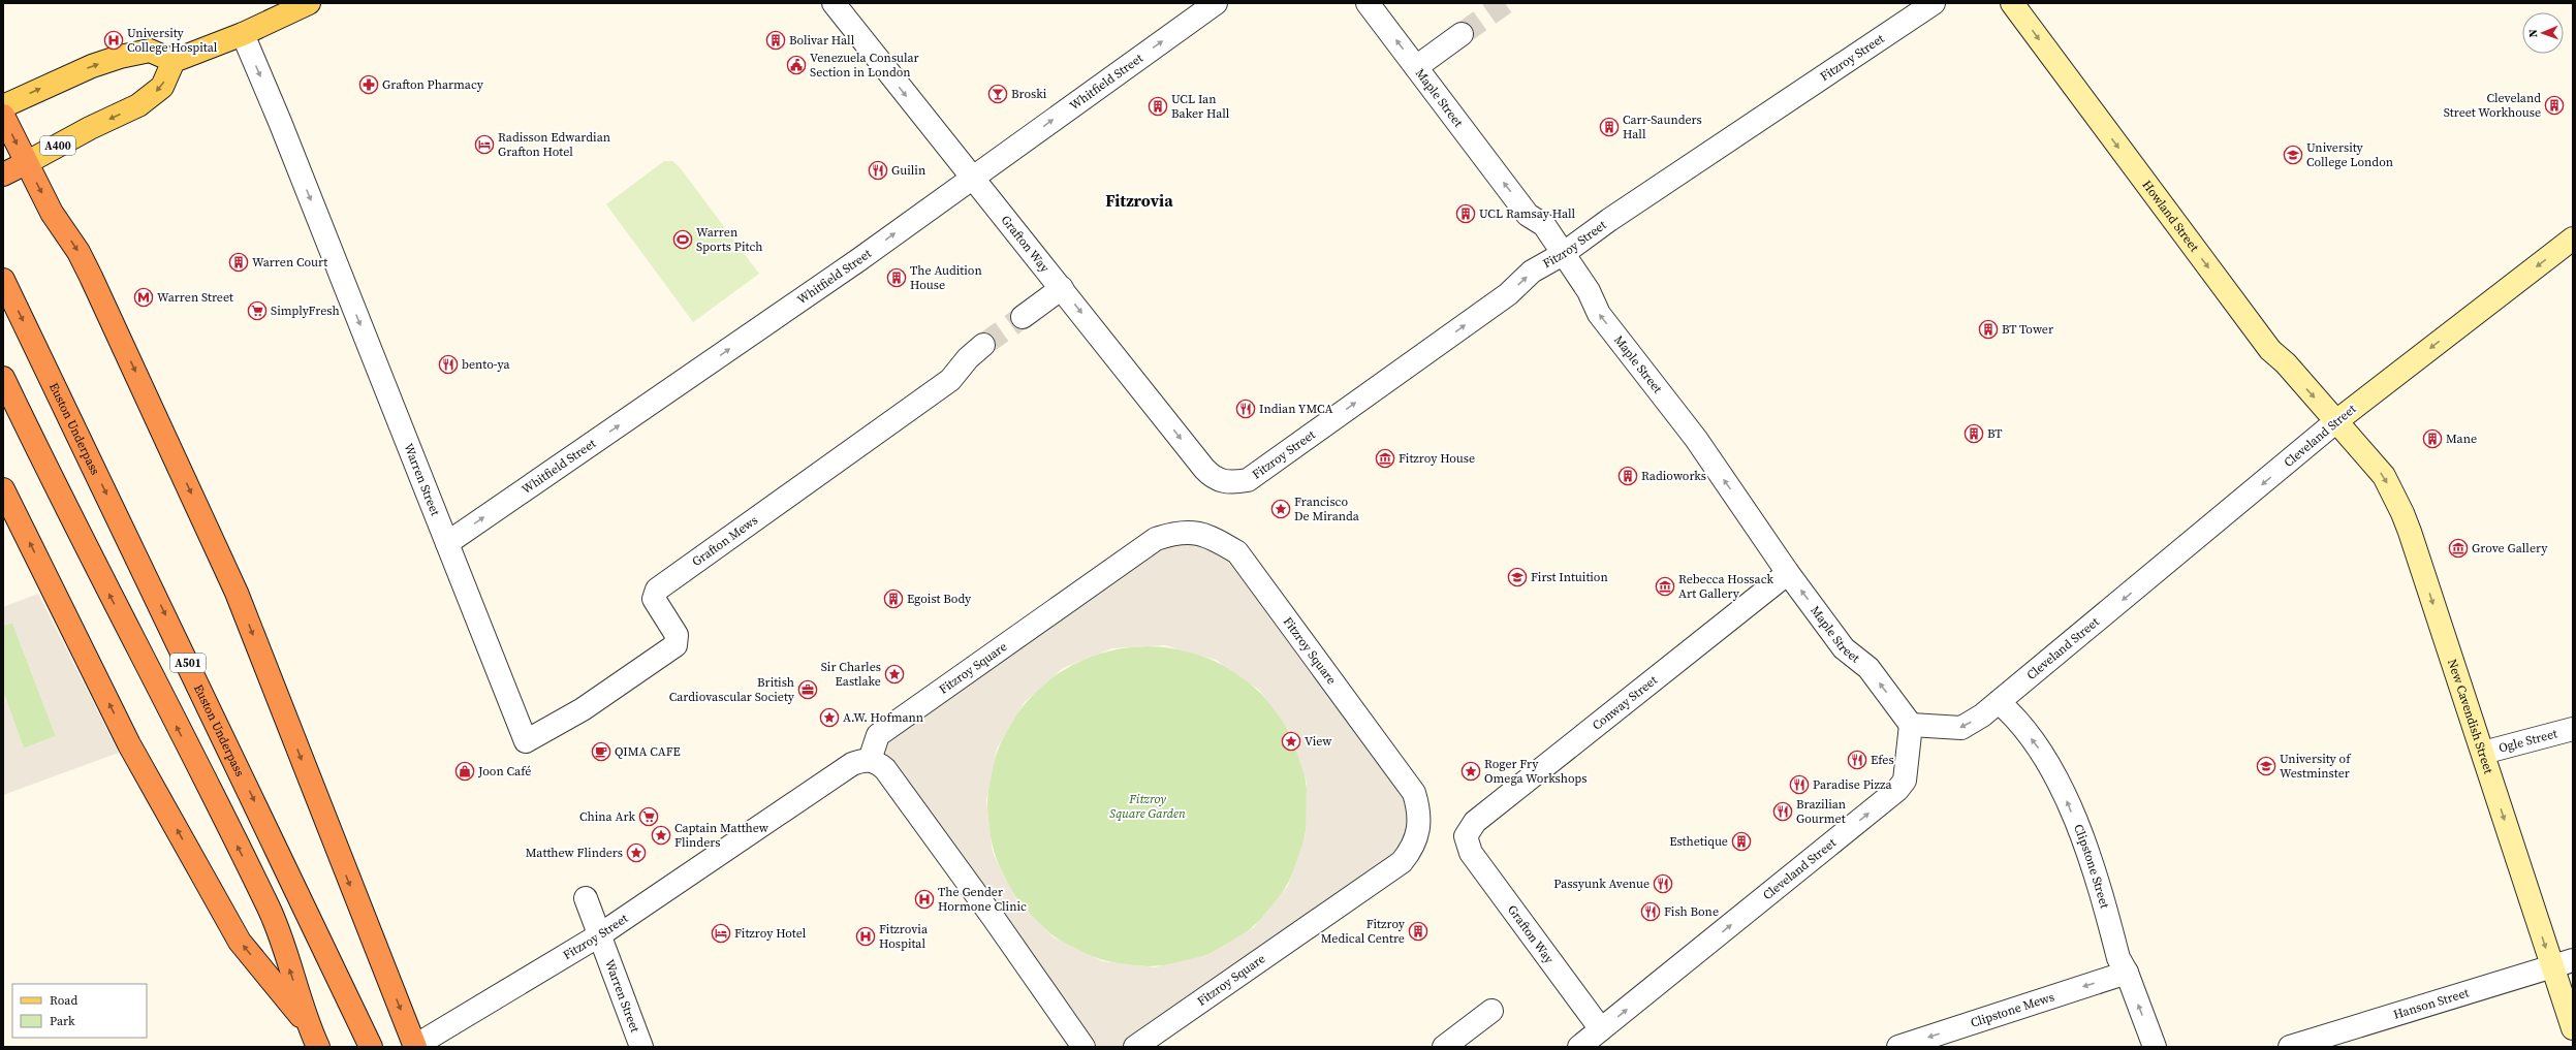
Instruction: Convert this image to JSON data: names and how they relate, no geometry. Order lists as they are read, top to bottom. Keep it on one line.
{"streets":{"highway":["A400","Euston Underpass","A501"],"street":["Fitzroy Street","Whitfield Street","Maple Street","Howland Street","Grafton Way","Cleveland Street","Warren Street","Grafton Mews","Fitzroy Square","Conway Street","New Cavendish Street","Ogle Street","Clipstone Street","Hanson Street","Clipstone Mews"]},"crossings":[["Fitzroy Street","Maple Street"],["Fitzroy Street","Grafton Way"],["Fitzroy Street","Warren Street"],["Fitzroy Street","Fitzroy Square"],["Whitfield Street","Grafton Way"],["Whitfield Street","Warren Street"],["Maple Street","Cleveland Street"],["Maple Street","Conway Street"],["Howland Street","Cleveland Street"],["Howland Street","New Cavendish Street"],["Grafton Way","Cleveland Street"],["Grafton Way","Conway Street"],["Cleveland Street","New Cavendish Street"],["Cleveland Street","Clipstone Street"],["Warren Street","Grafton Mews"],["New Cavendish Street","Ogle Street"],["New Cavendish Street","Hanson Street"],["Clipstone Street","Clipstone Mews"]],"one_way":["Whitfield Street","Maple Street","Howland Street","Grafton Way","Warren Street","New Cavendish Street","Clipstone Street","Clipstone Mews"],"districts":["Fitzrovia"],"parks":["Fitzroy Square Garden"],"places":{"hospital":["University College Hospital","The Gender Hormone Clinic","Fitzrovia Hospital"],"building":["Bolivar Hall","Cleveland Street Workhouse","UCL Ian Baker Hall","Carr-Saunders Hall","UCL Ramsay Hall","Warren Court","The Audition House","BT Tower","BT","Mane","Radioworks","Egoist Body","Esthetique","Fitzroy Medical Centre"],"public building":["Venezuela Consular Section in London"],"pharmacy":["Grafton Pharmacy"],"bar":["Broski"],"hotel":["Radisson Edwardian Grafton Hotel","Fitzroy Hotel"],"school or university":["University College London","First Intuition","University of Westminster"],"restaurant":["Guilin","bento-ya","Indian YMCA","Efes","Paradise Pizza","Brazilian Gourmet","Passyunk Avenue","Fish Bone"],"sports":["Warren Sports Pitch"],"metro station":["Warren Street"],"supermarket":["SimplyFresh","China Ark"],"museum":["Fitzroy House","Grove Gallery","Rebecca Hossack Art Gallery"],"place":["Francisco De Miranda","Sir Charles Eastlake","A.W. Hofmann","View","Roger Fry Omega Workshops","Captain Matthew Flinders","Matthew Flinders"],"office":["British Cardiovascular Society"],"cafe":["QIMA CAFE"],"shop":["Joon Café"]},"legend":["Road","Park"],"north":"left"}
